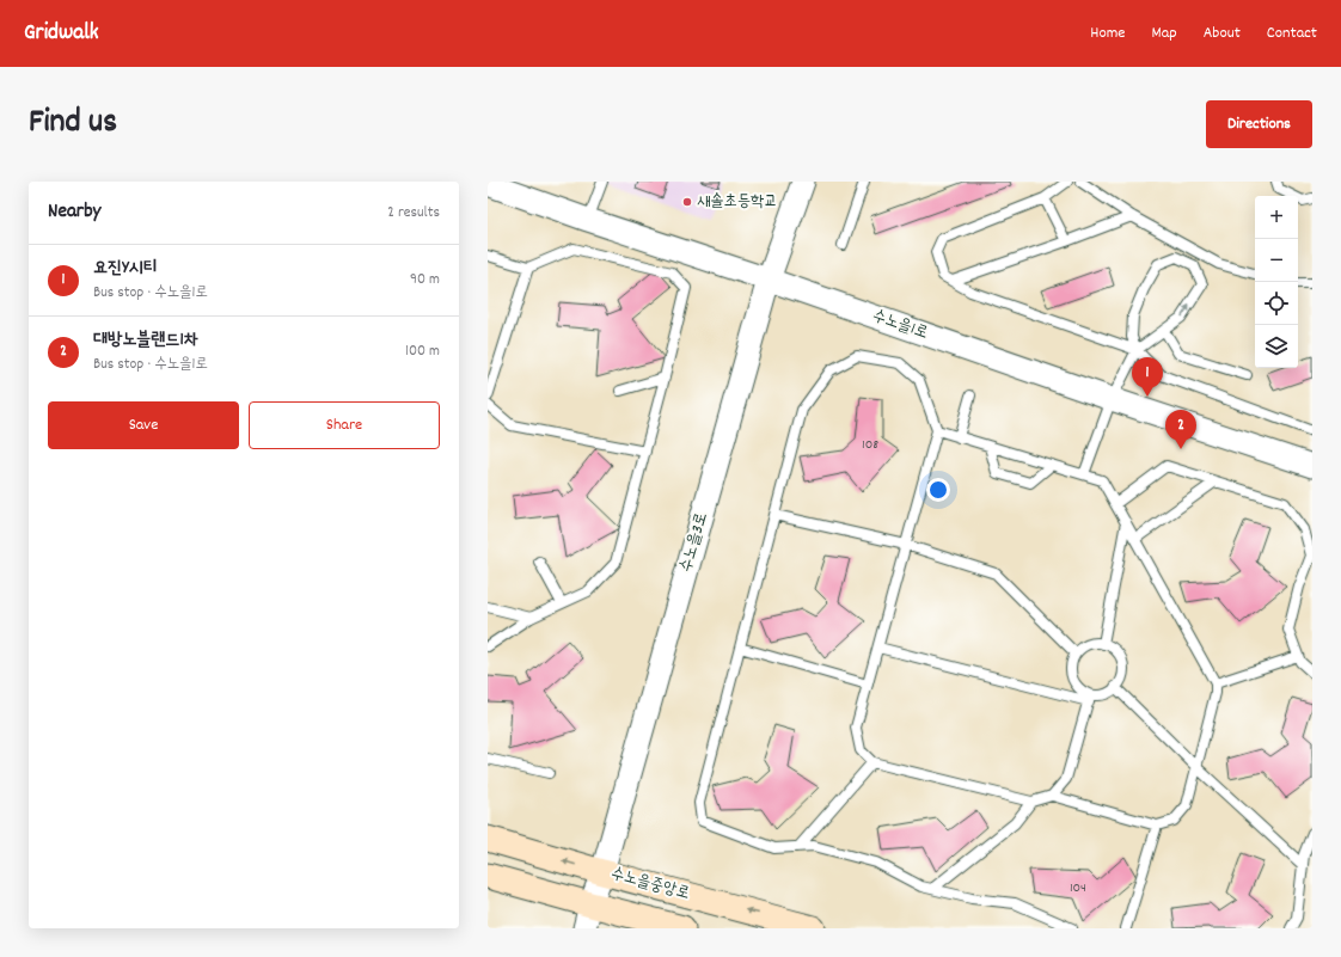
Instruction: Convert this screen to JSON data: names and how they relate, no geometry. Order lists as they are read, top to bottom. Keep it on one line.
{"streets":{"main road":["수노을중앙로"],"street":["수노을1로","수노을3로"]},"crossings":[["수노을1로","수노을3로"],["수노을3로","수노을중앙로"]],"places":["새솔초등학교"],"house_numbers":["108","104"],"page":{"header":"Gridwalk","nav":["Home","Map","About","Contact"],"title":"Find us","buttons":["Directions",["Save","Share"]],"heading":["Nearby","2 results"],"map_buttons":["+","−"],"list":[{"mark":"1","name":"요진Y시티","note":"Bus stop · 수노을1로","value":"90 m"},{"mark":"2","name":"대방노블랜드1차","note":"Bus stop · 수노을1로","value":"100 m"}],"pins":["1","2"]}}
